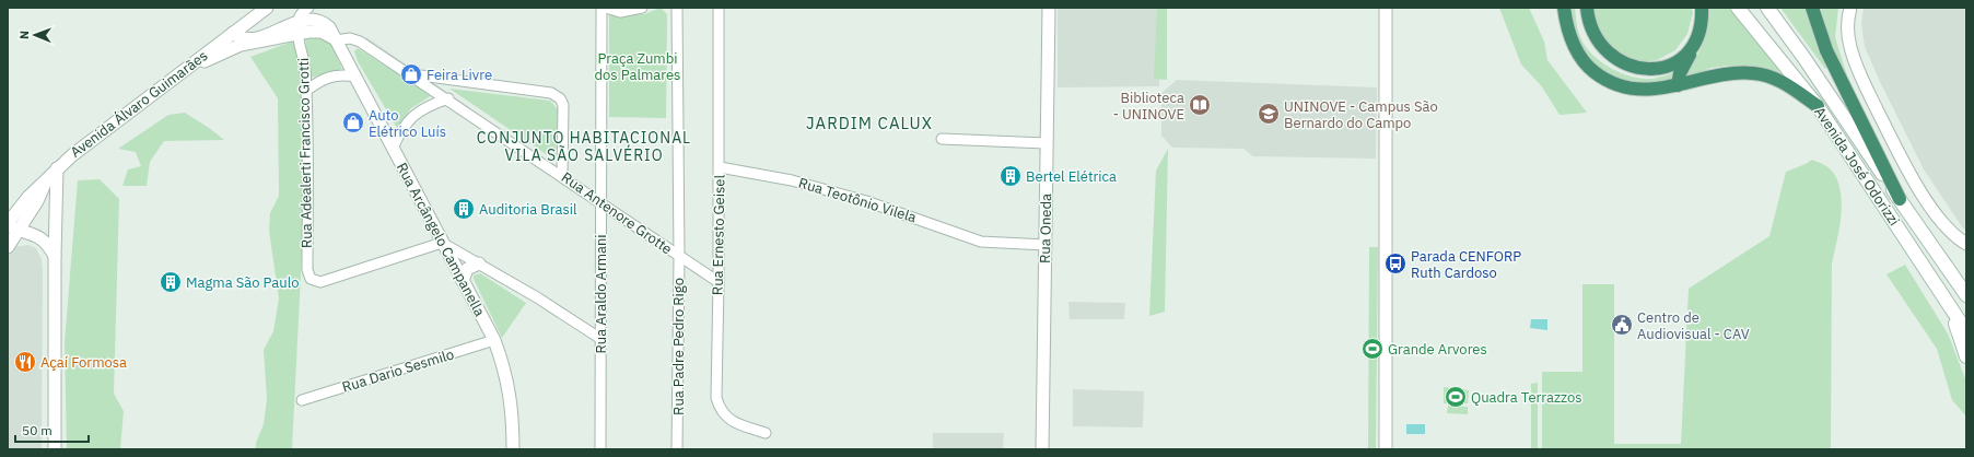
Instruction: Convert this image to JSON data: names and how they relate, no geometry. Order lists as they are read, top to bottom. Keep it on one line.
{"streets":{"main road":["Avenida José Odorizzi"],"street":["Avenida Álvaro Guimarães","Rua Adealerti Francisco Grotti","Rua Teotônio Vilela","Rua Antenore Grotte","Rua Oneda","Rua Ernesto Geisel","Rua Arcângelo Campanella","Rua Araldo Armani","Rua Padre Pedro Rigo","Rua Dario Sesmilo"]},"crossings":[["Rua Adealerti Francisco Grotti","Rua Arcângelo Campanella"],["Rua Teotônio Vilela","Rua Oneda"],["Rua Teotônio Vilela","Rua Ernesto Geisel"],["Rua Antenore Grotte","Rua Ernesto Geisel"],["Rua Antenore Grotte","Rua Arcângelo Campanella"],["Rua Antenore Grotte","Rua Araldo Armani"],["Rua Antenore Grotte","Rua Padre Pedro Rigo"],["Rua Arcângelo Campanella","Rua Dario Sesmilo"]],"districts":["JARDIM CALUX","CONJUNTO HABITACIONAL VILA SÃO SALVÉRIO"],"parks":["Praça Zumbi dos Palmares"],"places":{"shop":["Feira Livre","Auto Elétrico Luís"],"library":["Biblioteca - UNINOVE"],"school or university":["UNINOVE - Campus São Bernardo do Campo"],"building":["Bertel Elétrica","Auditoria Brasil","Magma São Paulo"],"bus stop":["Parada CENFORP Ruth Cardoso"],"public building":["Centro de Audiovisual - CAV"],"sports":["Grande Arvores","Quadra Terrazzos"],"restaurant":["Açaí Formosa"]},"scale_bar":"50 m","north":"left"}
